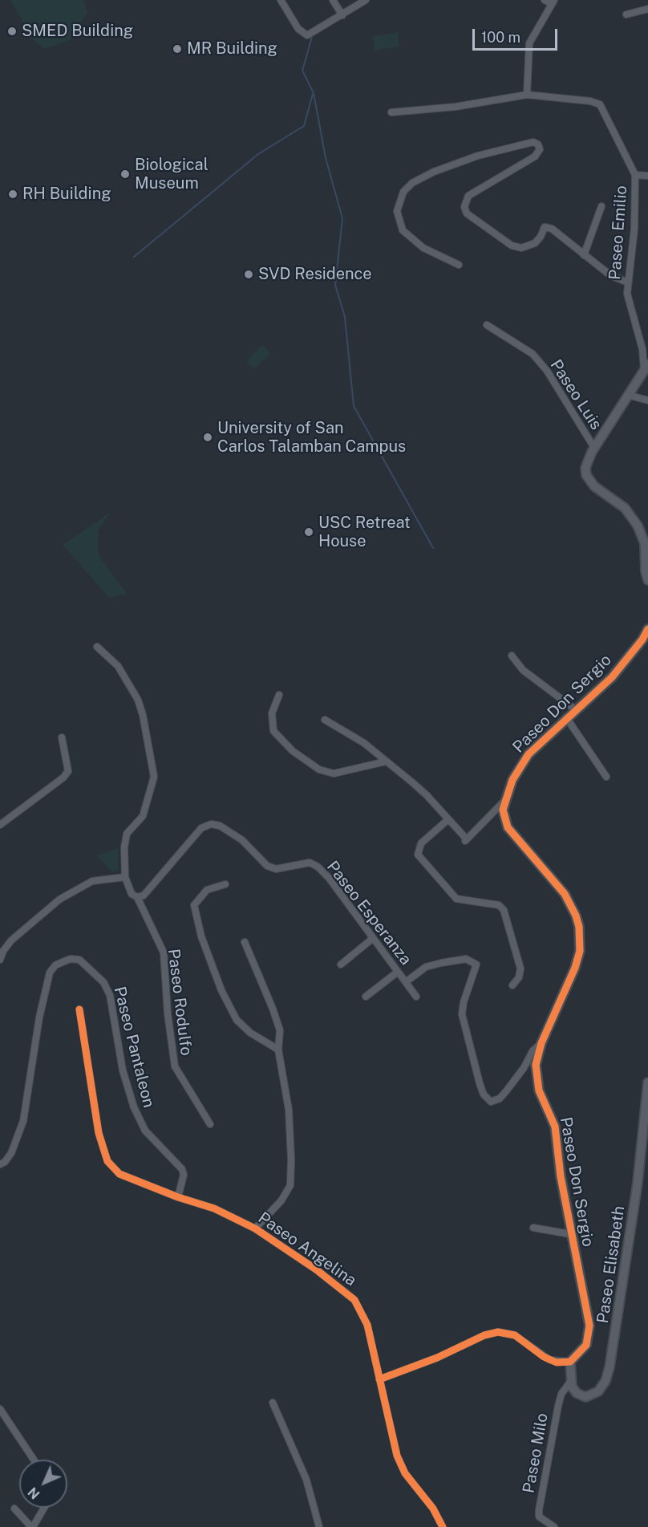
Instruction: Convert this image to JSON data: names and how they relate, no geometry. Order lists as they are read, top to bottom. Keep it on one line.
{"streets":{"street":["Paseo Emilio","Paseo Luis","Paseo Don Sergio","Paseo Esperanza","Paseo Rodulfo","Paseo Pantaleon","Paseo Angelina","Paseo Elisabeth","Paseo Milo"]},"crossings":[["Paseo Esperanza","Paseo Rodulfo"],["Paseo Pantaleon","Paseo Angelina"],["Paseo Elisabeth","Paseo Milo"]],"places":["SMED Building","MR Building","Biological Museum","RH Building","SVD Residence","University of San Carlos Talamban Campus","USC Retreat House"],"scale_bar":"100 m","north":"bottom left"}
